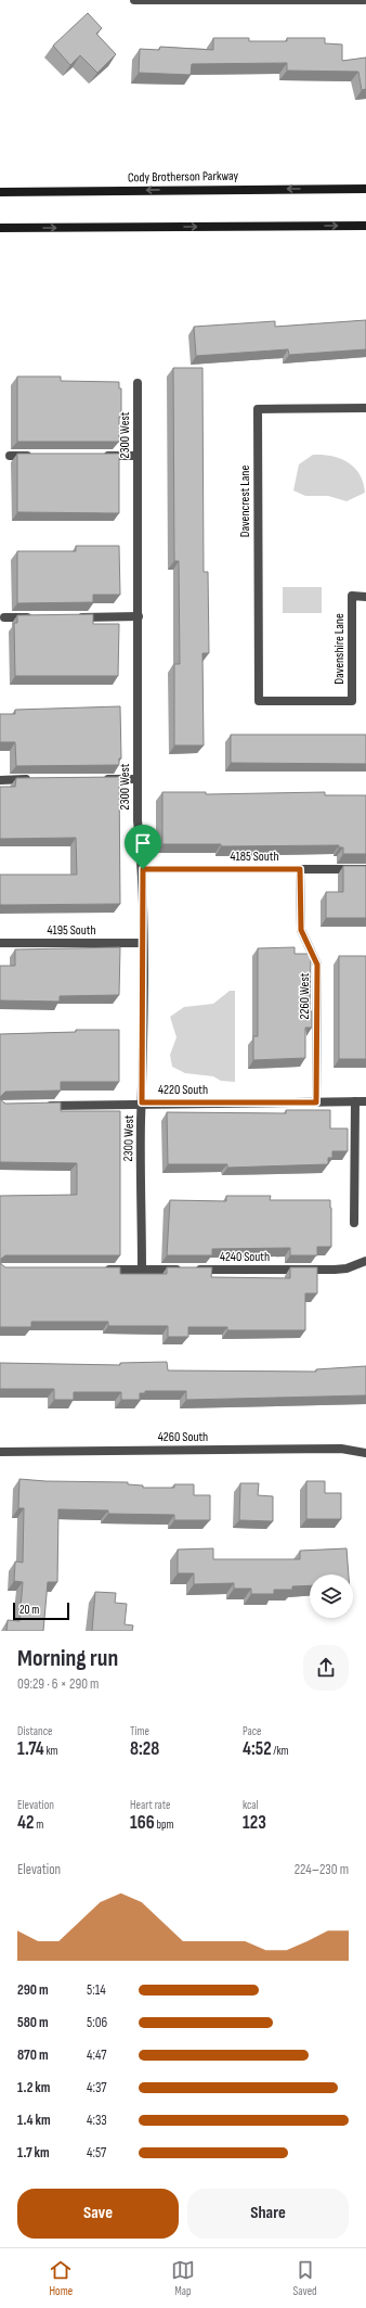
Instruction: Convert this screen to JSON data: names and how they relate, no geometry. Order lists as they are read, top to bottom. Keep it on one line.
{"streets":{"main road":["Cody Brotherson Parkway"],"street":["2300 West","Davencrest Lane","Davenshire Lane","4185 South","4195 South","2260 West","4220 South","4240 South","4260 South"]},"crossings":[["2300 West","4185 South"],["2300 West","4195 South"],["2300 West","4220 South"],["2300 West","4240 South"],["Davencrest Lane","Davenshire Lane"],["4185 South","2260 West"],["2260 West","4220 South"]],"scale_bar":"20 m","page":{"scale":"20 m","heading":["Morning run","09:29 · 6 × 290 m"],"stats":[["Distance","1.74 km"],["Time","8:28"],["Pace","4:52 /km"],["Elevation","42 m"],["Heart rate","166 bpm"],["kcal","123"]],"chart":["Elevation","224–230 m"],"list":[{"name":"290 m","note":"5:14"},{"name":"580 m","note":"5:06"},{"name":"870 m","note":"4:47"},{"name":"1.2 km","note":"4:37"},{"name":"1.4 km","note":"4:33"},{"name":"1.7 km","note":"4:57"}],"buttons":["Save","Share"],"tabs":["Home","Map","Saved"]}}
